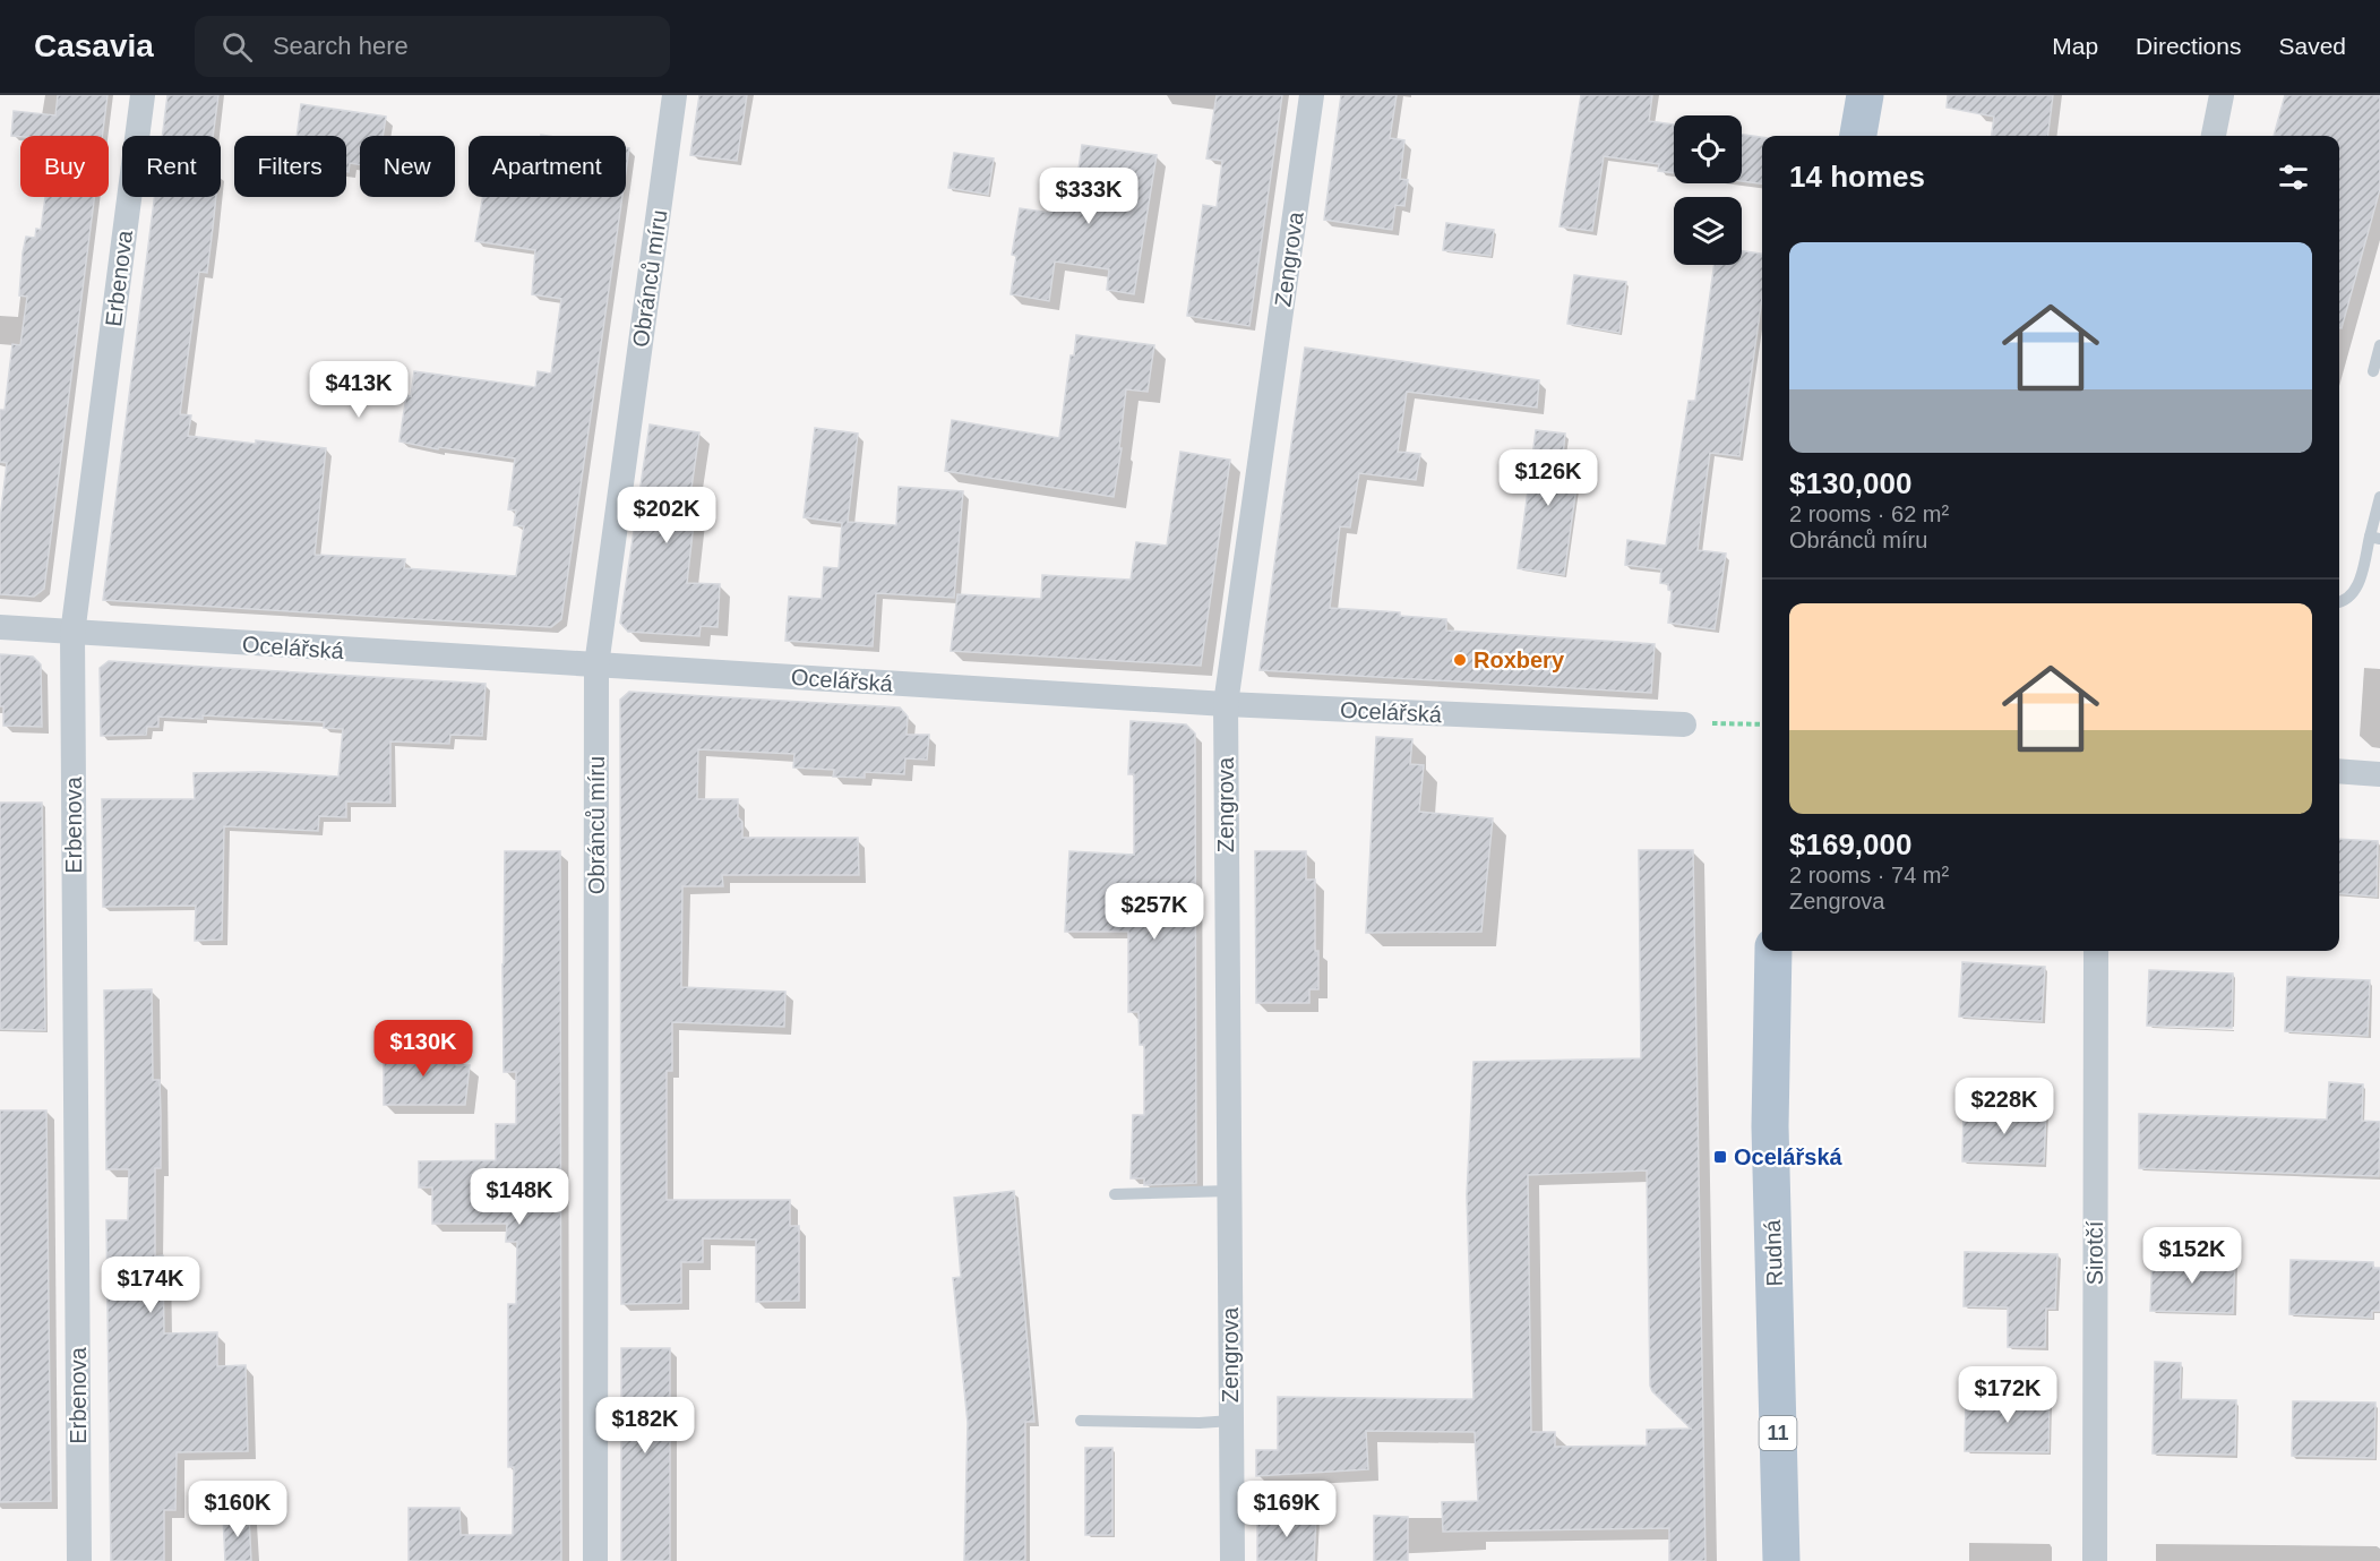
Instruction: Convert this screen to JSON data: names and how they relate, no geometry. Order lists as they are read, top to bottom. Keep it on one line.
{"streets":{"main road":["Rudná","11"],"street":["Zengrova","Erbenova","Obránců míru","Ocelářská","Sirotčí"]},"crossings":[["Zengrova","Ocelářská"],["Erbenova","Ocelářská"],["Obránců míru","Ocelářská"]],"places":{"other":["Roxbery"],"transit":["Ocelářská"]},"page":{"header":"Casavia","search":"Search here","nav":["Map","Directions","Saved"],"chip":["Buy","Rent","Filters","New","Apartment"],"heading":"14 homes","price":["$333K","$413K","$126K","$202K","$257K","$130K","$228K","$148K","$152K","$174K","$172K","$182K","$160K","$169K"],"list":[{"name":"$130,000","note":"2 rooms · 62 m² · Obránců míru"},{"name":"$169,000","note":"2 rooms · 74 m² · Zengrova"}]}}
